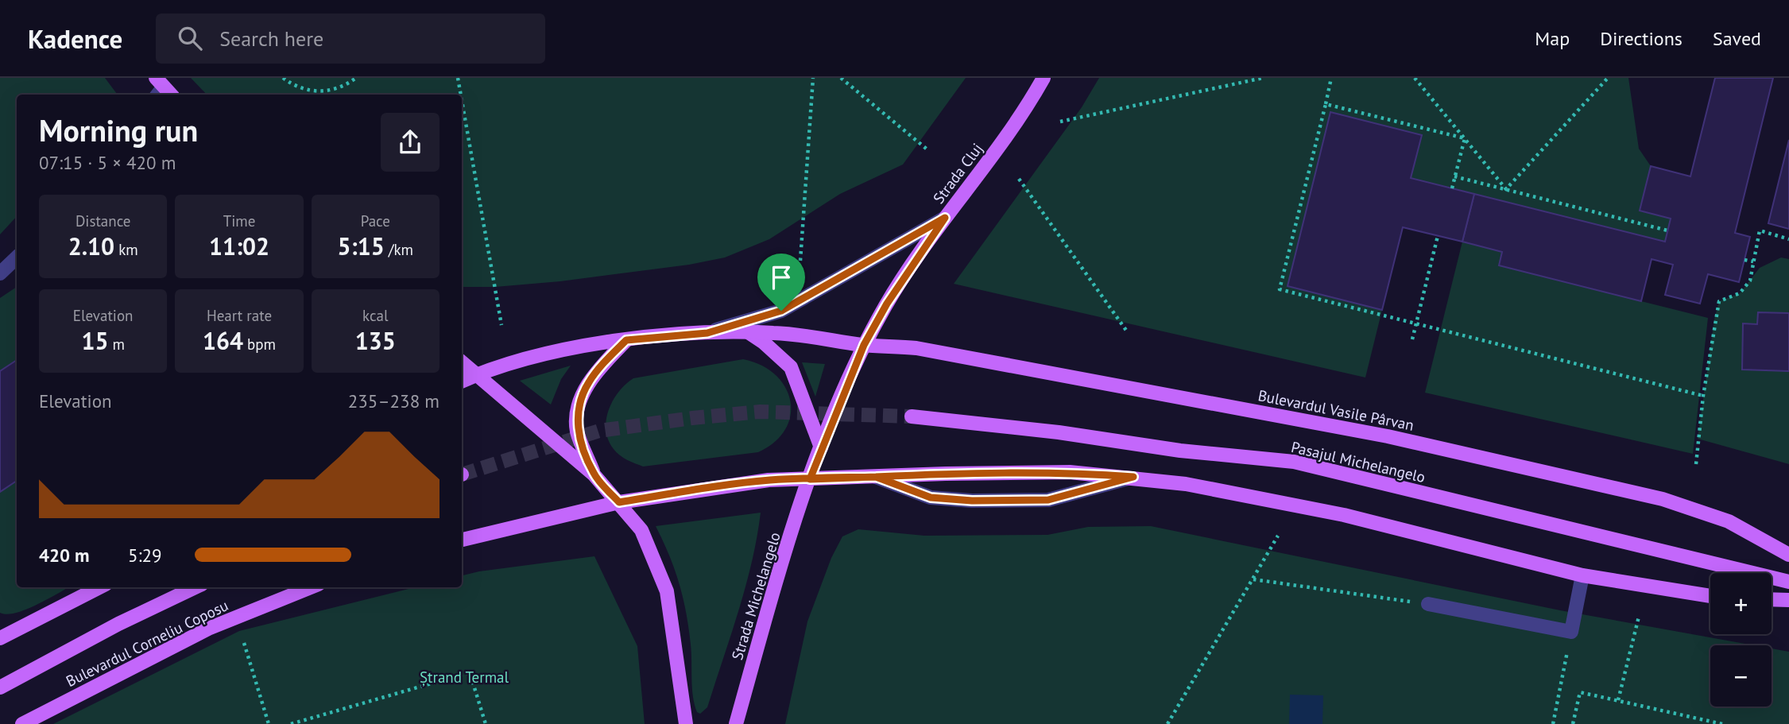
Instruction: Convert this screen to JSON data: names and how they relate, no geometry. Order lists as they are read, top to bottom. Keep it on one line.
{"streets":{"main road":["Strada Cluj","Bulevardul Vasile Pârvan","Pasajul Michelangelo","Strada Michelangelo","Bulevardul Corneliu Coposu"]},"crossings":[["Strada Cluj","Bulevardul Vasile Pârvan"],["Strada Cluj","Strada Michelangelo"]],"parks":["Ștrand Termal"],"page":{"header":"Kadence","search":"Search here","nav":["Map","Directions","Saved"],"heading":["Morning run","07:15 · 5 × 420 m"],"stats":[["Distance","2.10 km"],["Time","11:02"],["Pace","5:15 /km"],["Elevation","15 m"],["Heart rate","164 bpm"],["kcal","135"]],"chart":["Elevation","235–238 m"],"list":[{"name":"420 m","note":"5:29"}],"map_buttons":["+","−"]}}
